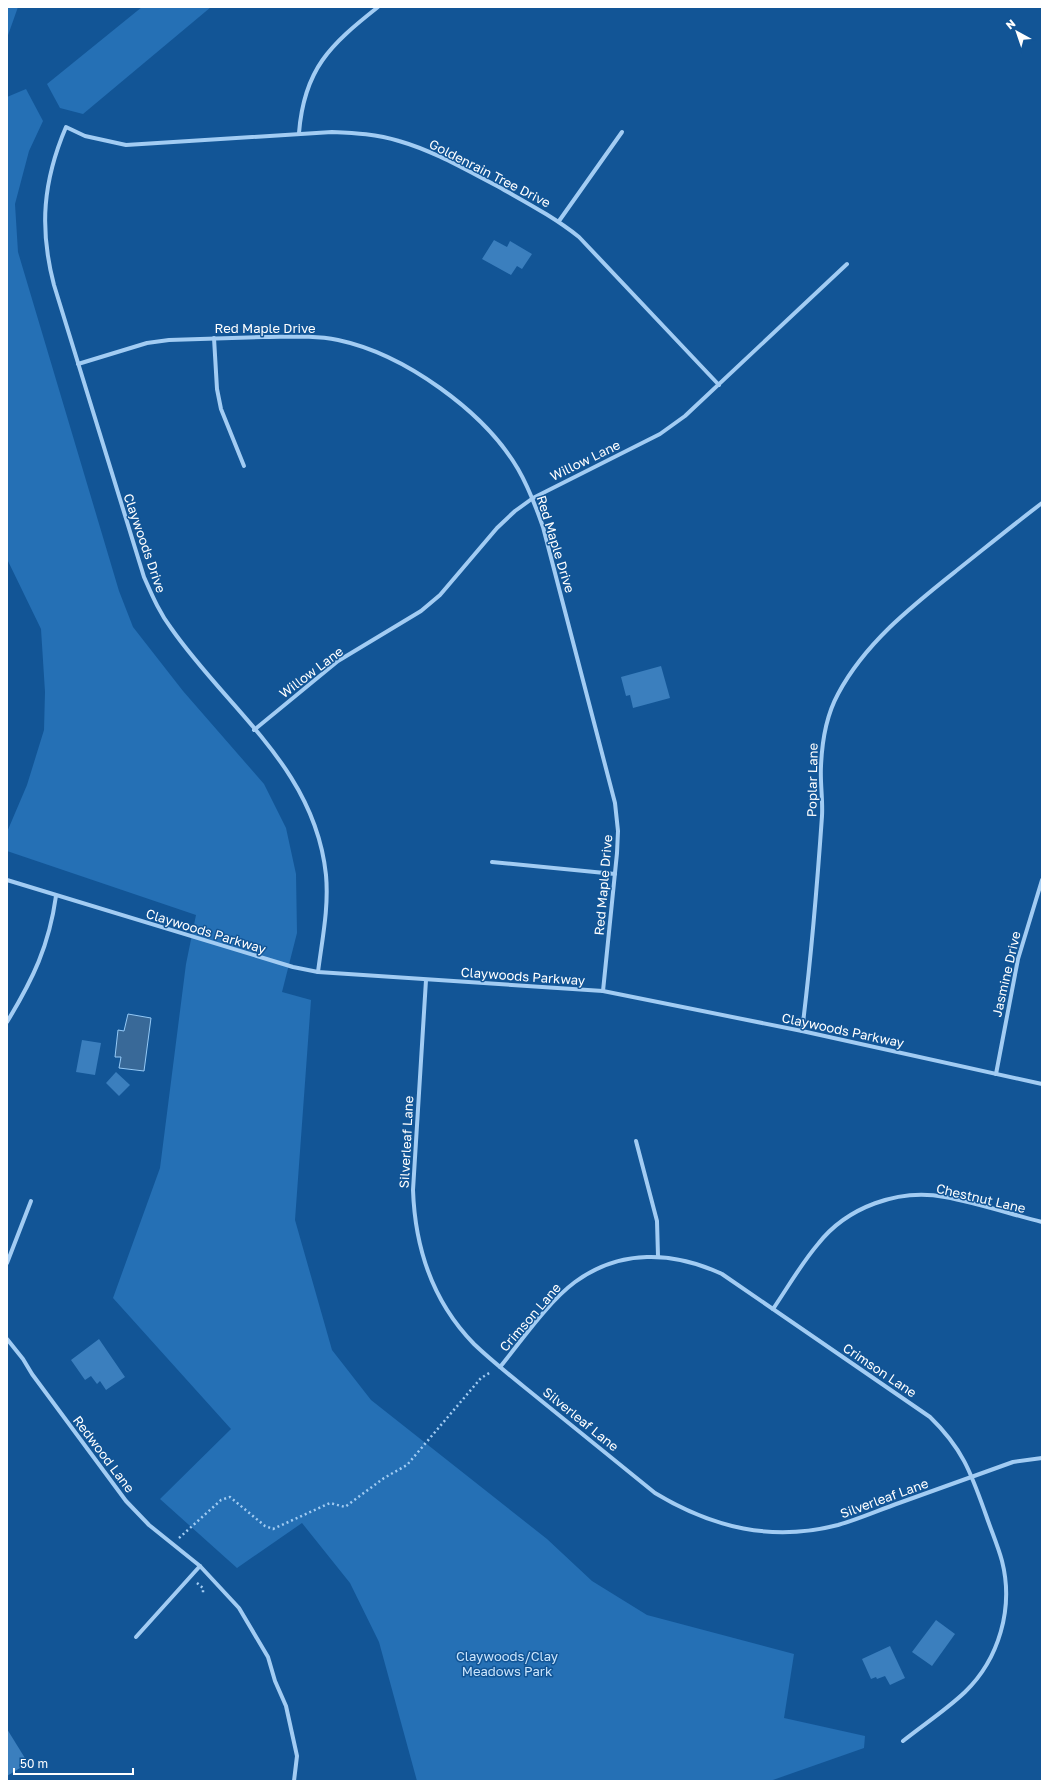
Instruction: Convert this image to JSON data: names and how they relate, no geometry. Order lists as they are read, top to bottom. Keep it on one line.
{"streets":{"street":["Goldenrain Tree Drive","Red Maple Drive","Willow Lane","Claywoods Drive","Poplar Lane","Claywoods Parkway","Jasmine Drive","Silverleaf Lane","Chestnut Lane","Crimson Lane","Redwood Lane"]},"crossings":[["Goldenrain Tree Drive","Willow Lane"],["Goldenrain Tree Drive","Claywoods Drive"],["Red Maple Drive","Willow Lane"],["Red Maple Drive","Claywoods Drive"],["Red Maple Drive","Claywoods Parkway"],["Willow Lane","Claywoods Drive"],["Claywoods Drive","Claywoods Parkway"],["Poplar Lane","Claywoods Parkway"],["Claywoods Parkway","Jasmine Drive"],["Claywoods Parkway","Silverleaf Lane"],["Silverleaf Lane","Crimson Lane"],["Chestnut Lane","Crimson Lane"]],"parks":["Claywoods/Clay Meadows Park"],"scale_bar":"50 m","north":"top left"}
